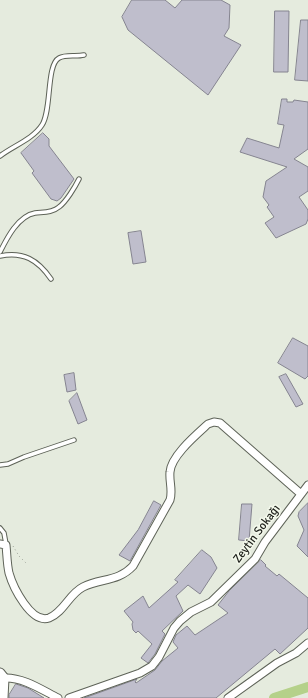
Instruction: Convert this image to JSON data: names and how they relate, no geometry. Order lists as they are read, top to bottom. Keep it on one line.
{"streets":{"street":["Zeytin Sokağı"]}}
